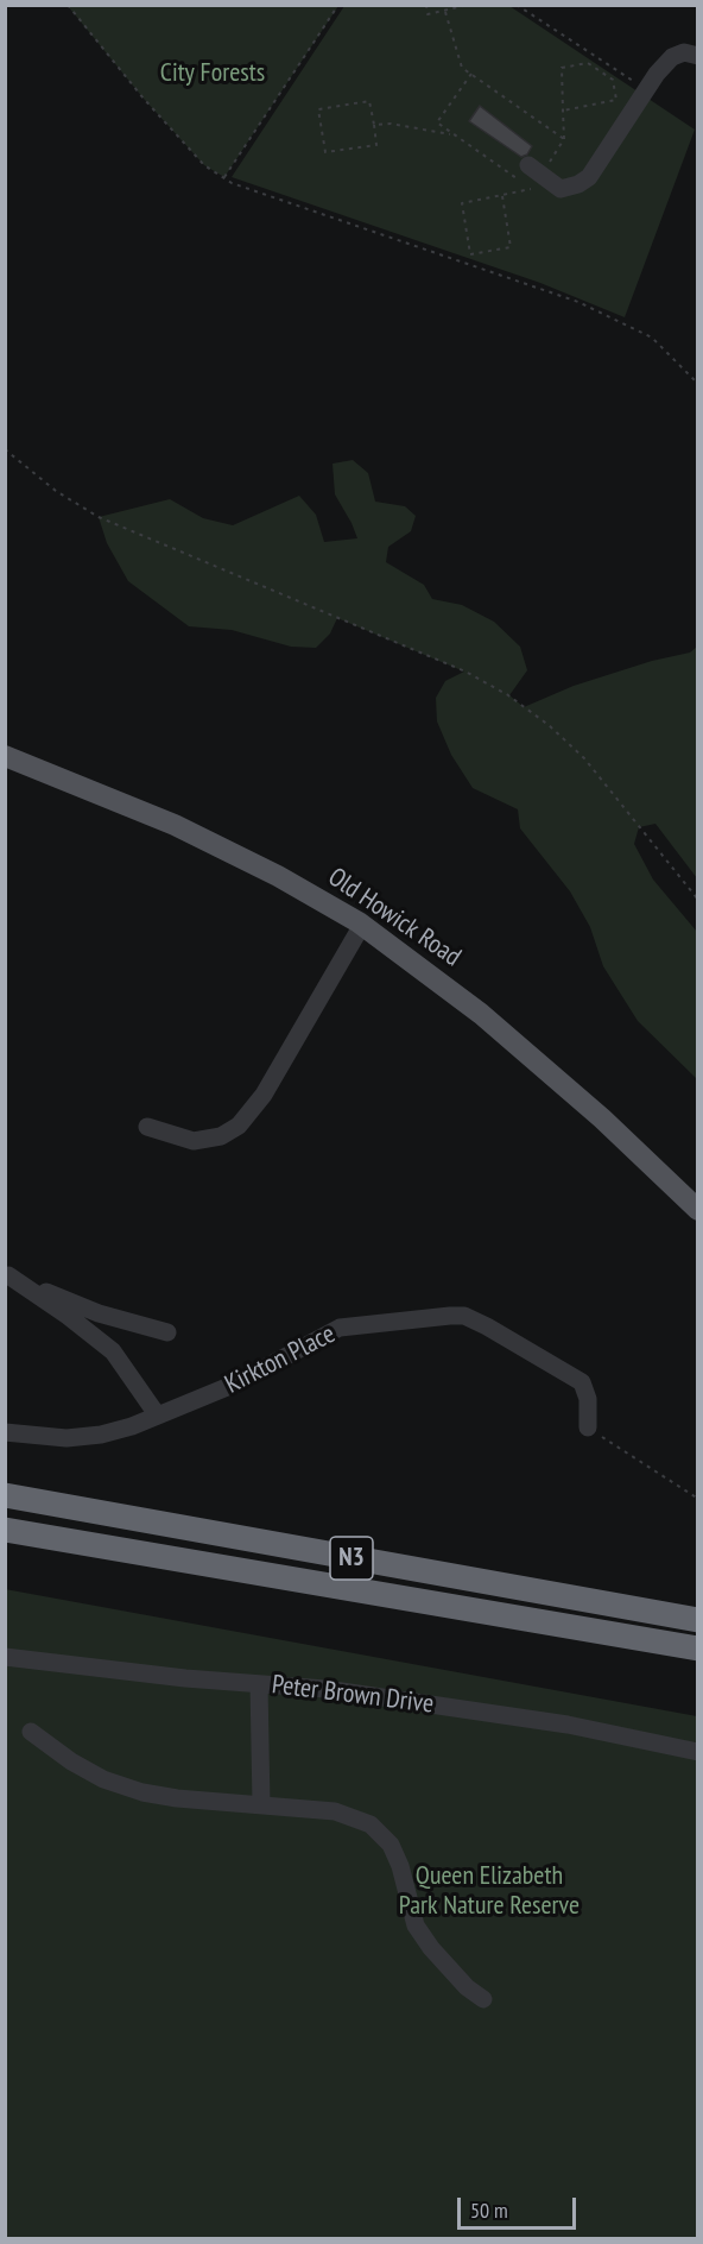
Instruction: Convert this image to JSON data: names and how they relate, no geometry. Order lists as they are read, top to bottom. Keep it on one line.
{"streets":{"highway":["N3"],"main road":["Old Howick Road"],"street":["Kirkton Place","Peter Brown Drive"]},"parks":["City Forests","Queen Elizabeth Park Nature Reserve"],"scale_bar":"50 m"}
